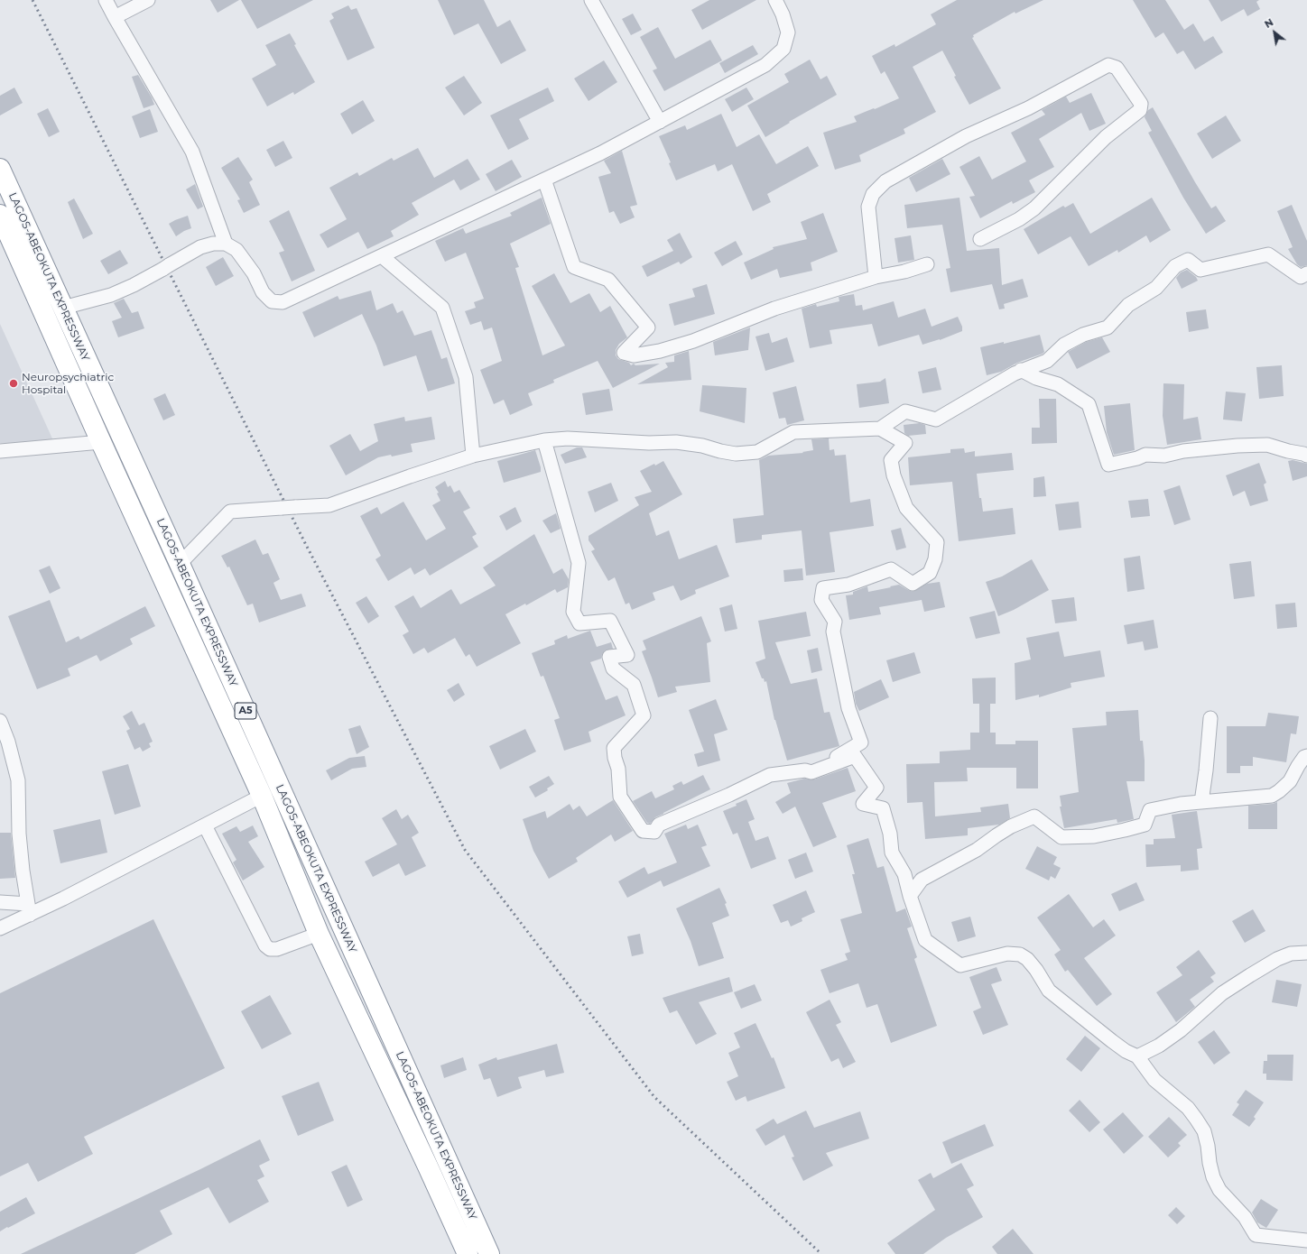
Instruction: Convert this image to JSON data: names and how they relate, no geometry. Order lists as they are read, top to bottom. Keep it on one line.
{"streets":{"highway":["LAGOS-ABEOKUTA EXPRESSWAY","A5"]},"places":["Neuropsychiatric Hospital"],"north":"top left"}
